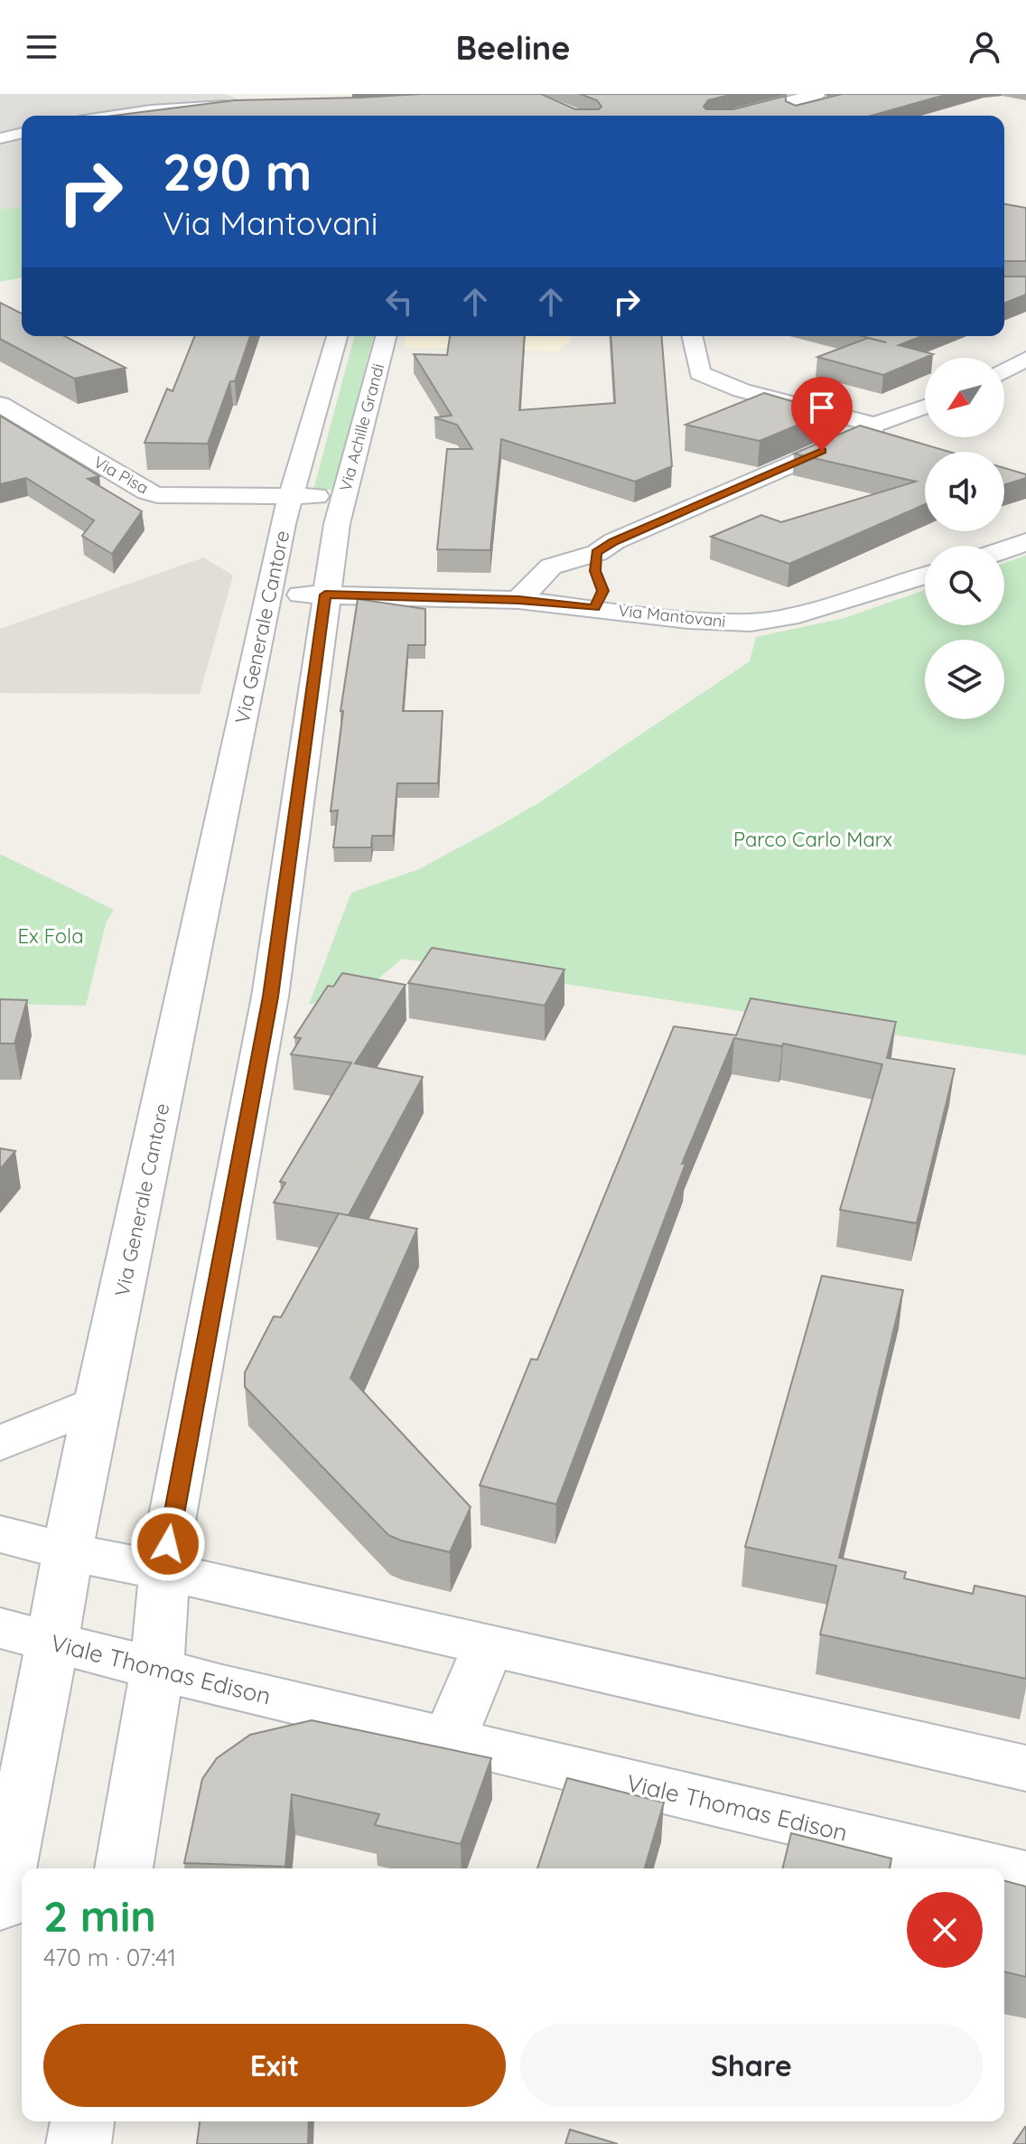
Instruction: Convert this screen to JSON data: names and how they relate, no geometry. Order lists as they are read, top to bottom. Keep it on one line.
{"streets":{"street":["Via Achille Grandi","Via Pisa","Via Mantovani","Via Generale Cantore","Viale Thomas Edison"]},"crossings":[["Via Achille Grandi","Via Pisa"],["Via Pisa","Via Generale Cantore"],["Via Mantovani","Via Generale Cantore"],["Via Generale Cantore","Viale Thomas Edison"]],"parks":["Parco Carlo Marx","Ex Fola"],"north":"bottom left","page":{"header":"Beeline","turn":["290 m","Via Mantovani"],"heading":["2 min","470 m · 07:41"],"buttons":["Exit","Share"]}}
